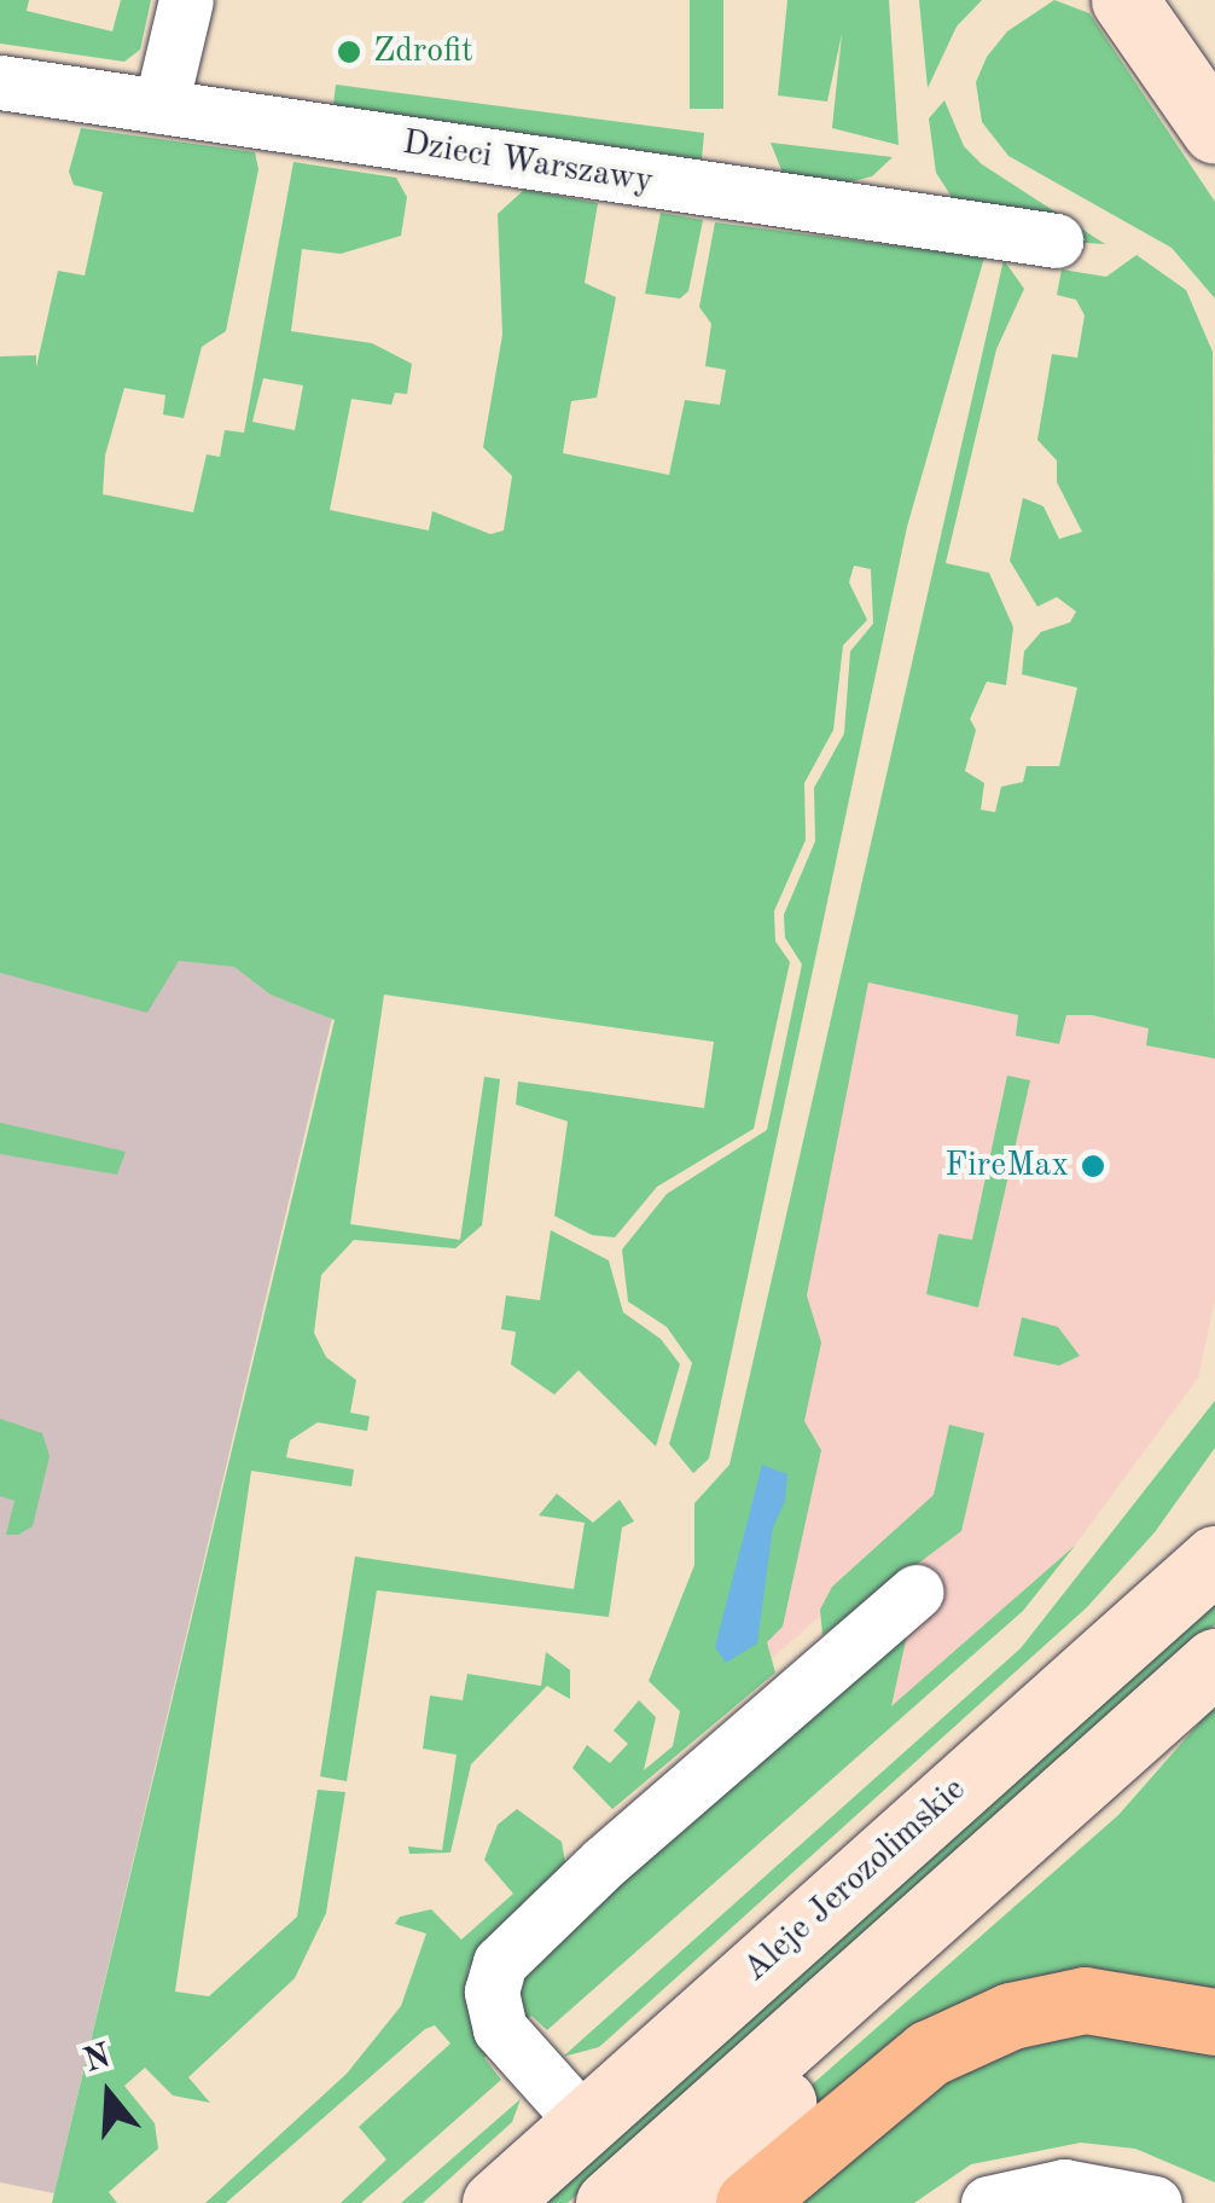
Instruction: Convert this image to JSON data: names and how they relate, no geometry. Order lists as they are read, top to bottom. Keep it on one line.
{"streets":{"main road":["Aleje Jerozolimskie"],"street":["Dzieci Warszawy"]},"places":["Zdrofit","FireMax"],"north":"top"}
